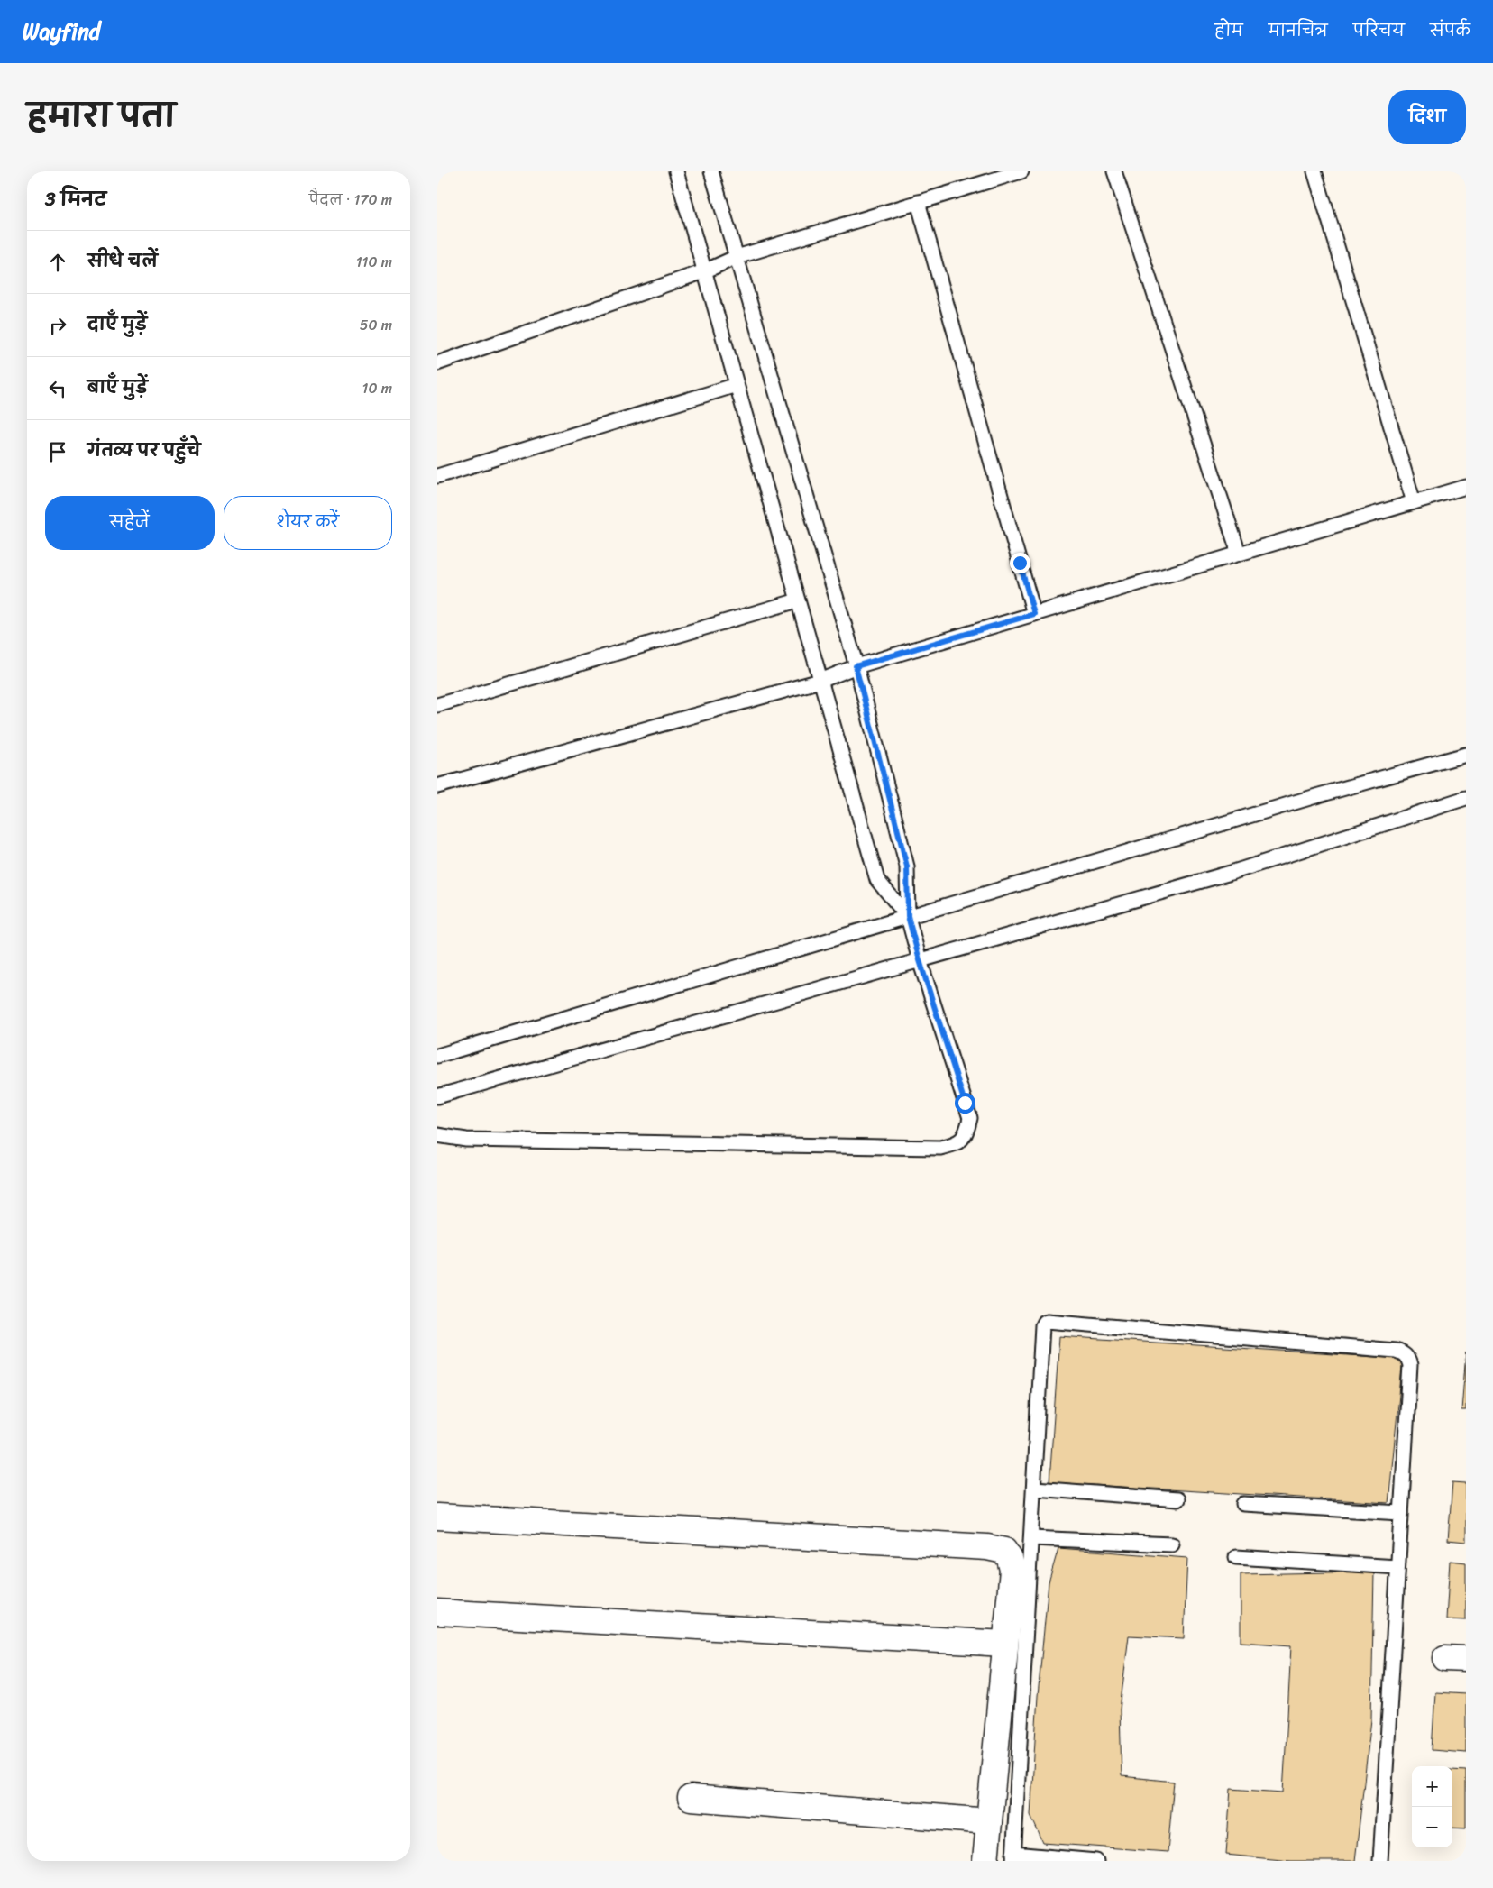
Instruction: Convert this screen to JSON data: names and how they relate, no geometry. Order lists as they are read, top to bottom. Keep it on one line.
{"page":{"header":"Wayfind","nav":["होम","मानचित्र","परिचय","संपर्क"],"title":"हमारा पता","buttons":["दिशा",["सहेजें","शेयर करें"]],"heading":["3 मिनट","पैदल · 170 m"],"list":[["सीधे चलें","110 m"],["दाएँ मुड़ें","50 m"],["बाएँ मुड़ें","10 m"],"गंतव्य पर पहुँचे"],"map_buttons":["+","−"]}}
